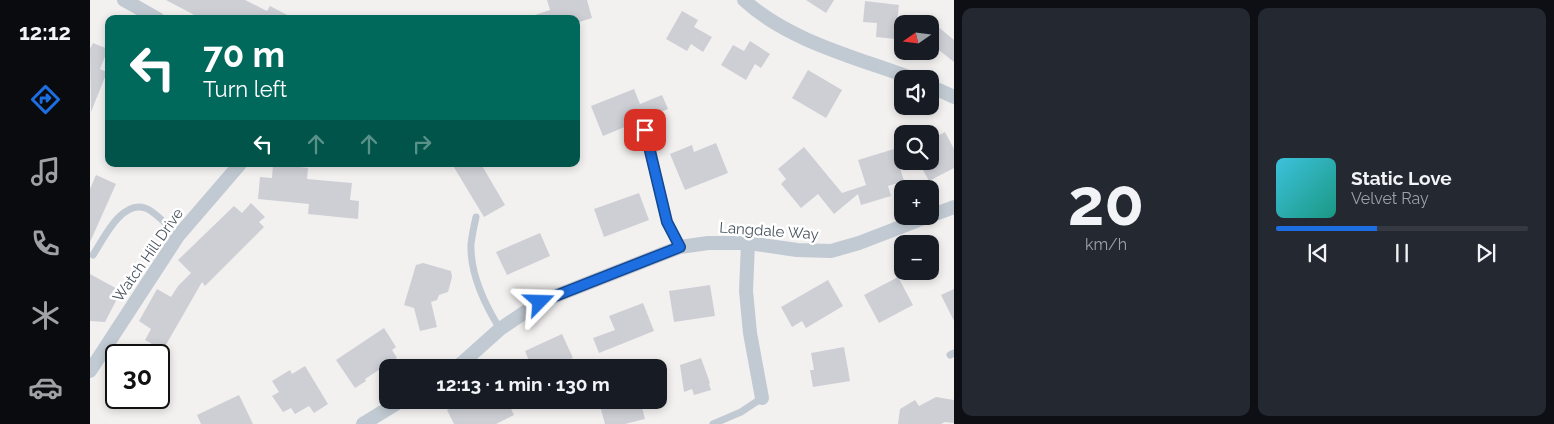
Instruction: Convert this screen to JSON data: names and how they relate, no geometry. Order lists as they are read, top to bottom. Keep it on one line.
{"streets":{"street":["Langdale Way","Watch Hill Drive"]},"north":"left","page":{"tabs":"12:12","tile":["20","km/h"],"map_buttons":["+","−"],"turn":["70 m","Turn left"],"song":["Static Love","Velvet Ray"],"limit":"30","trip":"12:13 · 1 min · 130 m"}}
